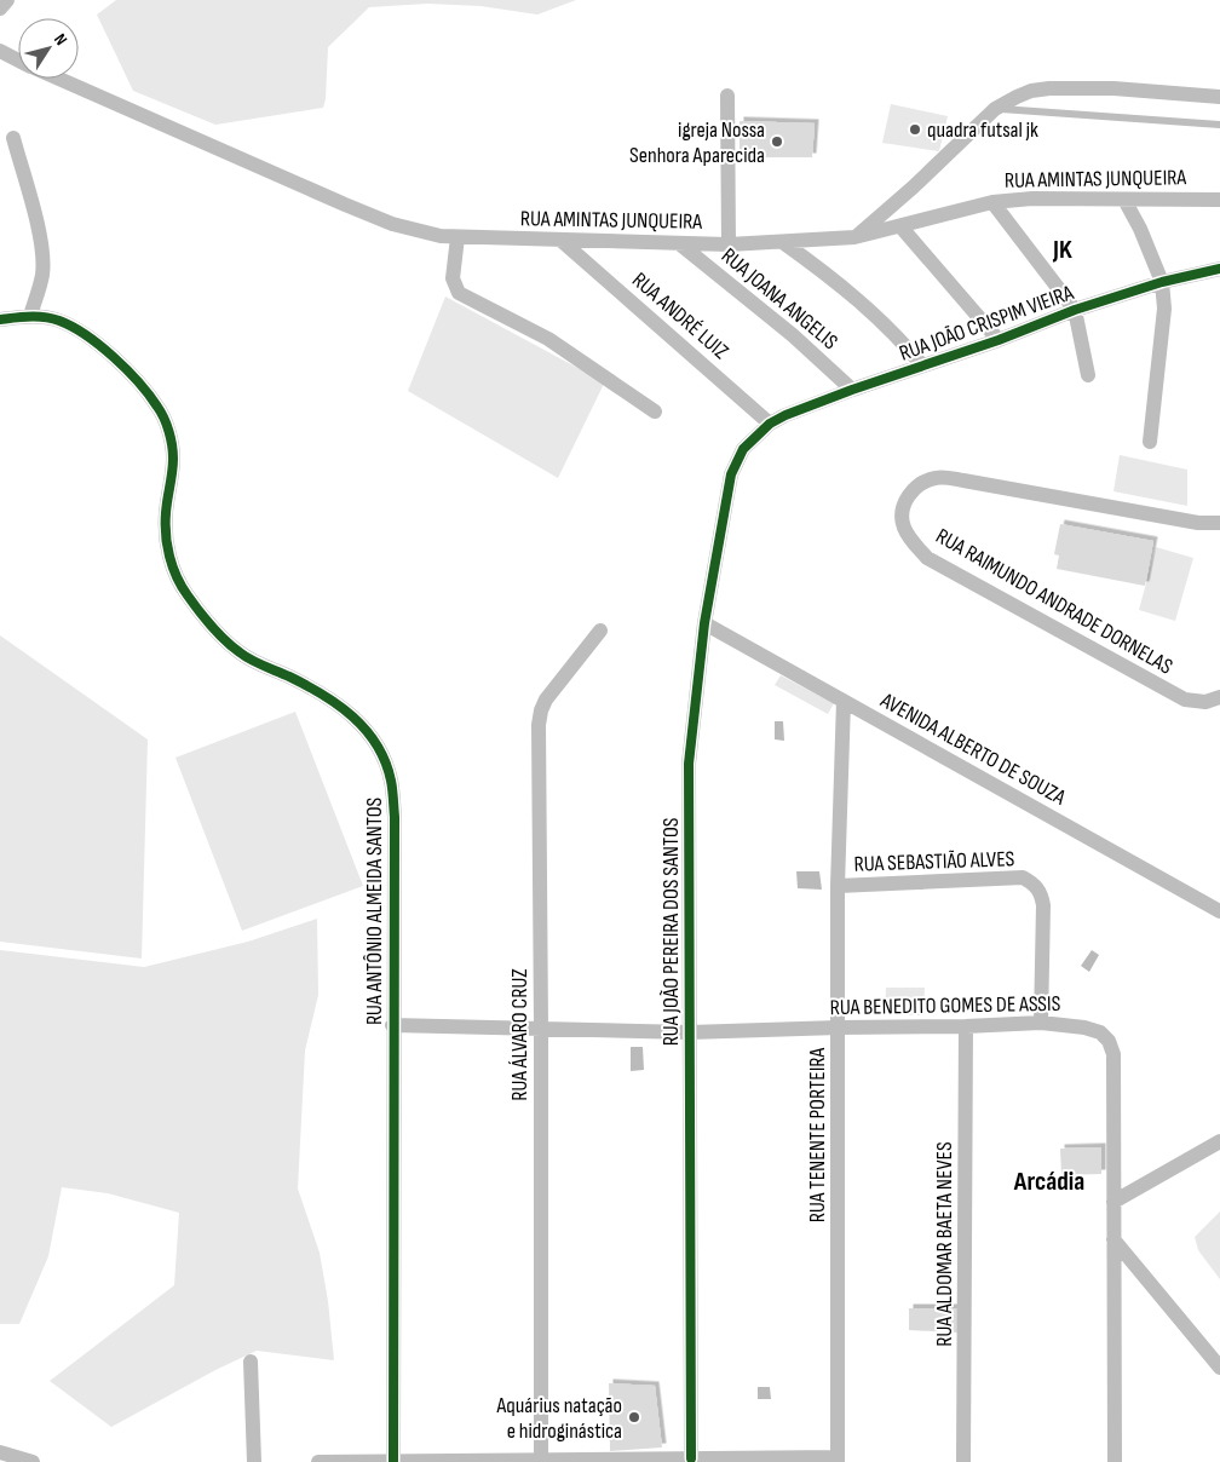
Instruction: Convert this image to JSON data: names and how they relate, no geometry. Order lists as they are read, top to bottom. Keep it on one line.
{"streets":{"street":["RUA AMINTAS JUNQUEIRA","RUA JOANA ANGELIS","RUA ANDRÉ LUIZ","RUA JOÃO CRISPIM VIEIRA","RUA RAIMUNDO ANDRADE DORNELAS","AVENIDA ALBERTO DE SOUZA","RUA SEBASTIÃO ALVES","RUA ANTÔNIO ALMEIDA SANTOS","RUA JOÃO PEREIRA DOS SANTOS","RUA BENEDITO GOMES DE ASSIS","RUA ÁLVARO CRUZ","RUA TENENTE PORTEIRA","RUA ALDOMAR BAETA NEVES"]},"crossings":[["RUA AMINTAS JUNQUEIRA","RUA JOANA ANGELIS"],["RUA AMINTAS JUNQUEIRA","RUA ANDRÉ LUIZ"],["RUA JOANA ANGELIS","RUA JOÃO CRISPIM VIEIRA"],["RUA ANDRÉ LUIZ","RUA JOÃO CRISPIM VIEIRA"],["RUA ANDRÉ LUIZ","RUA JOÃO PEREIRA DOS SANTOS"],["RUA JOÃO CRISPIM VIEIRA","RUA JOÃO PEREIRA DOS SANTOS"],["AVENIDA ALBERTO DE SOUZA","RUA JOÃO PEREIRA DOS SANTOS"],["AVENIDA ALBERTO DE SOUZA","RUA TENENTE PORTEIRA"],["RUA SEBASTIÃO ALVES","RUA BENEDITO GOMES DE ASSIS"],["RUA SEBASTIÃO ALVES","RUA TENENTE PORTEIRA"],["RUA ANTÔNIO ALMEIDA SANTOS","RUA BENEDITO GOMES DE ASSIS"],["RUA JOÃO PEREIRA DOS SANTOS","RUA BENEDITO GOMES DE ASSIS"],["RUA BENEDITO GOMES DE ASSIS","RUA ÁLVARO CRUZ"],["RUA BENEDITO GOMES DE ASSIS","RUA TENENTE PORTEIRA"],["RUA BENEDITO GOMES DE ASSIS","RUA ALDOMAR BAETA NEVES"]],"districts":["JK","Arcádia"],"places":["quadra futsal jk","igreja Nossa Senhora Aparecida","Aquárius natação e hidroginástica"],"north":"top right"}
